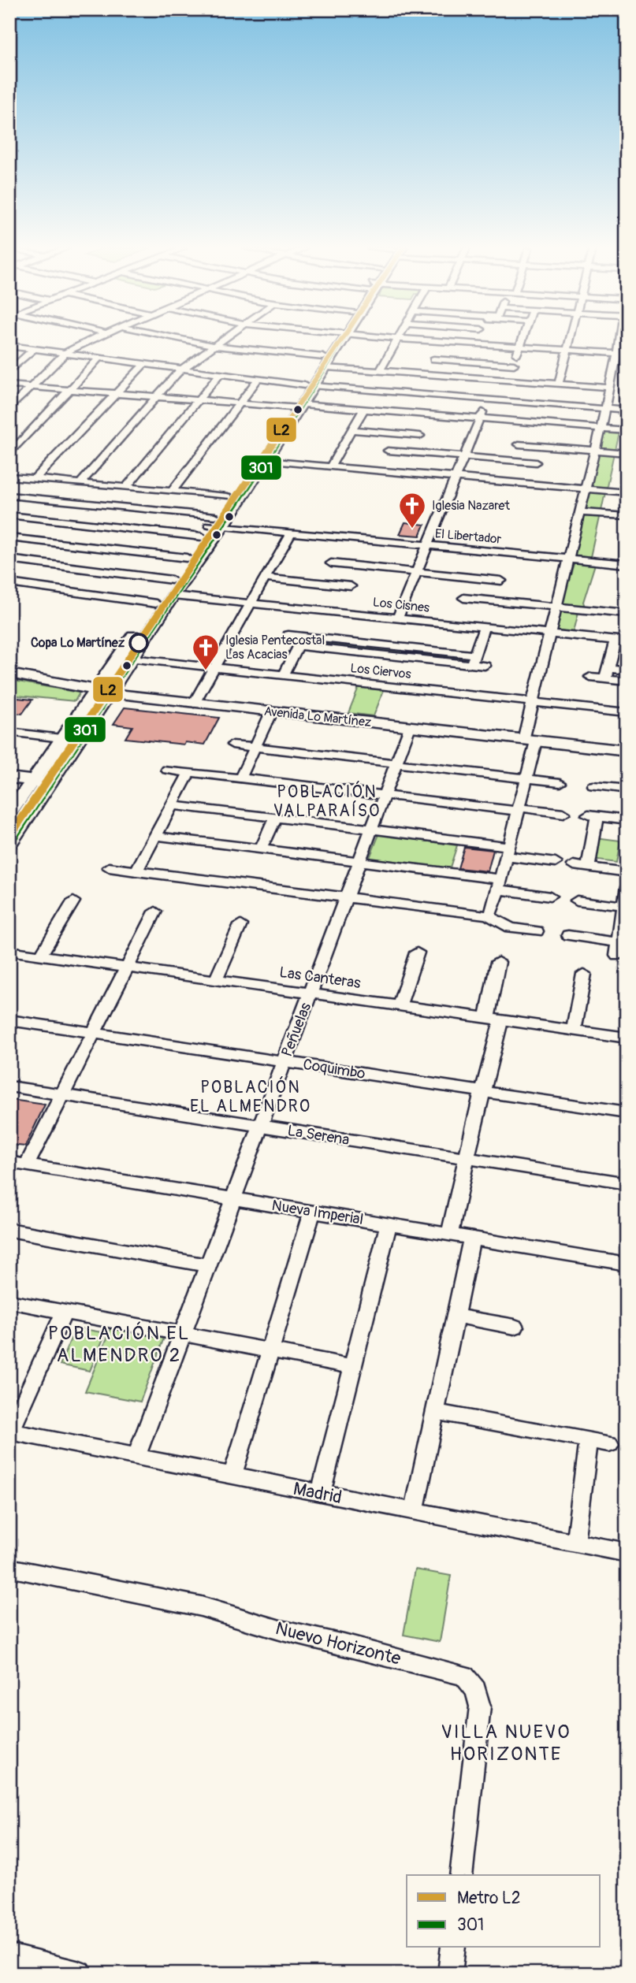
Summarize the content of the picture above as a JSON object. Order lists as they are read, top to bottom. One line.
{"streets":{"main road":["Avenida Lo Martínez"],"street":["El Libertador","Los Cisnes","Los Ciervos","Las Canteras","Peñuelas","Coquimbo","La Serena","Nueva Imperial","Madrid","Nuevo Horizonte"]},"crossings":[["Avenida Lo Martínez","Peñuelas"],["Las Canteras","Peñuelas"],["Peñuelas","Coquimbo"],["Peñuelas","La Serena"],["Peñuelas","Nueva Imperial"],["Peñuelas","Madrid"]],"districts":["POBLACIÓN VALPARAÍSO","POBLACIÓN EL ALMENDRO","POBLACIÓN EL ALMENDRO 2","VILLA NUEVO HORIZONTE"],"places":{"church":["Iglesia Nazaret","Iglesia Pentecostal Las Acacias"],"other":["Copa Lo Martínez"]},"lines":["metro line L2","transit line 301"],"legend":["Metro L2","301"]}
